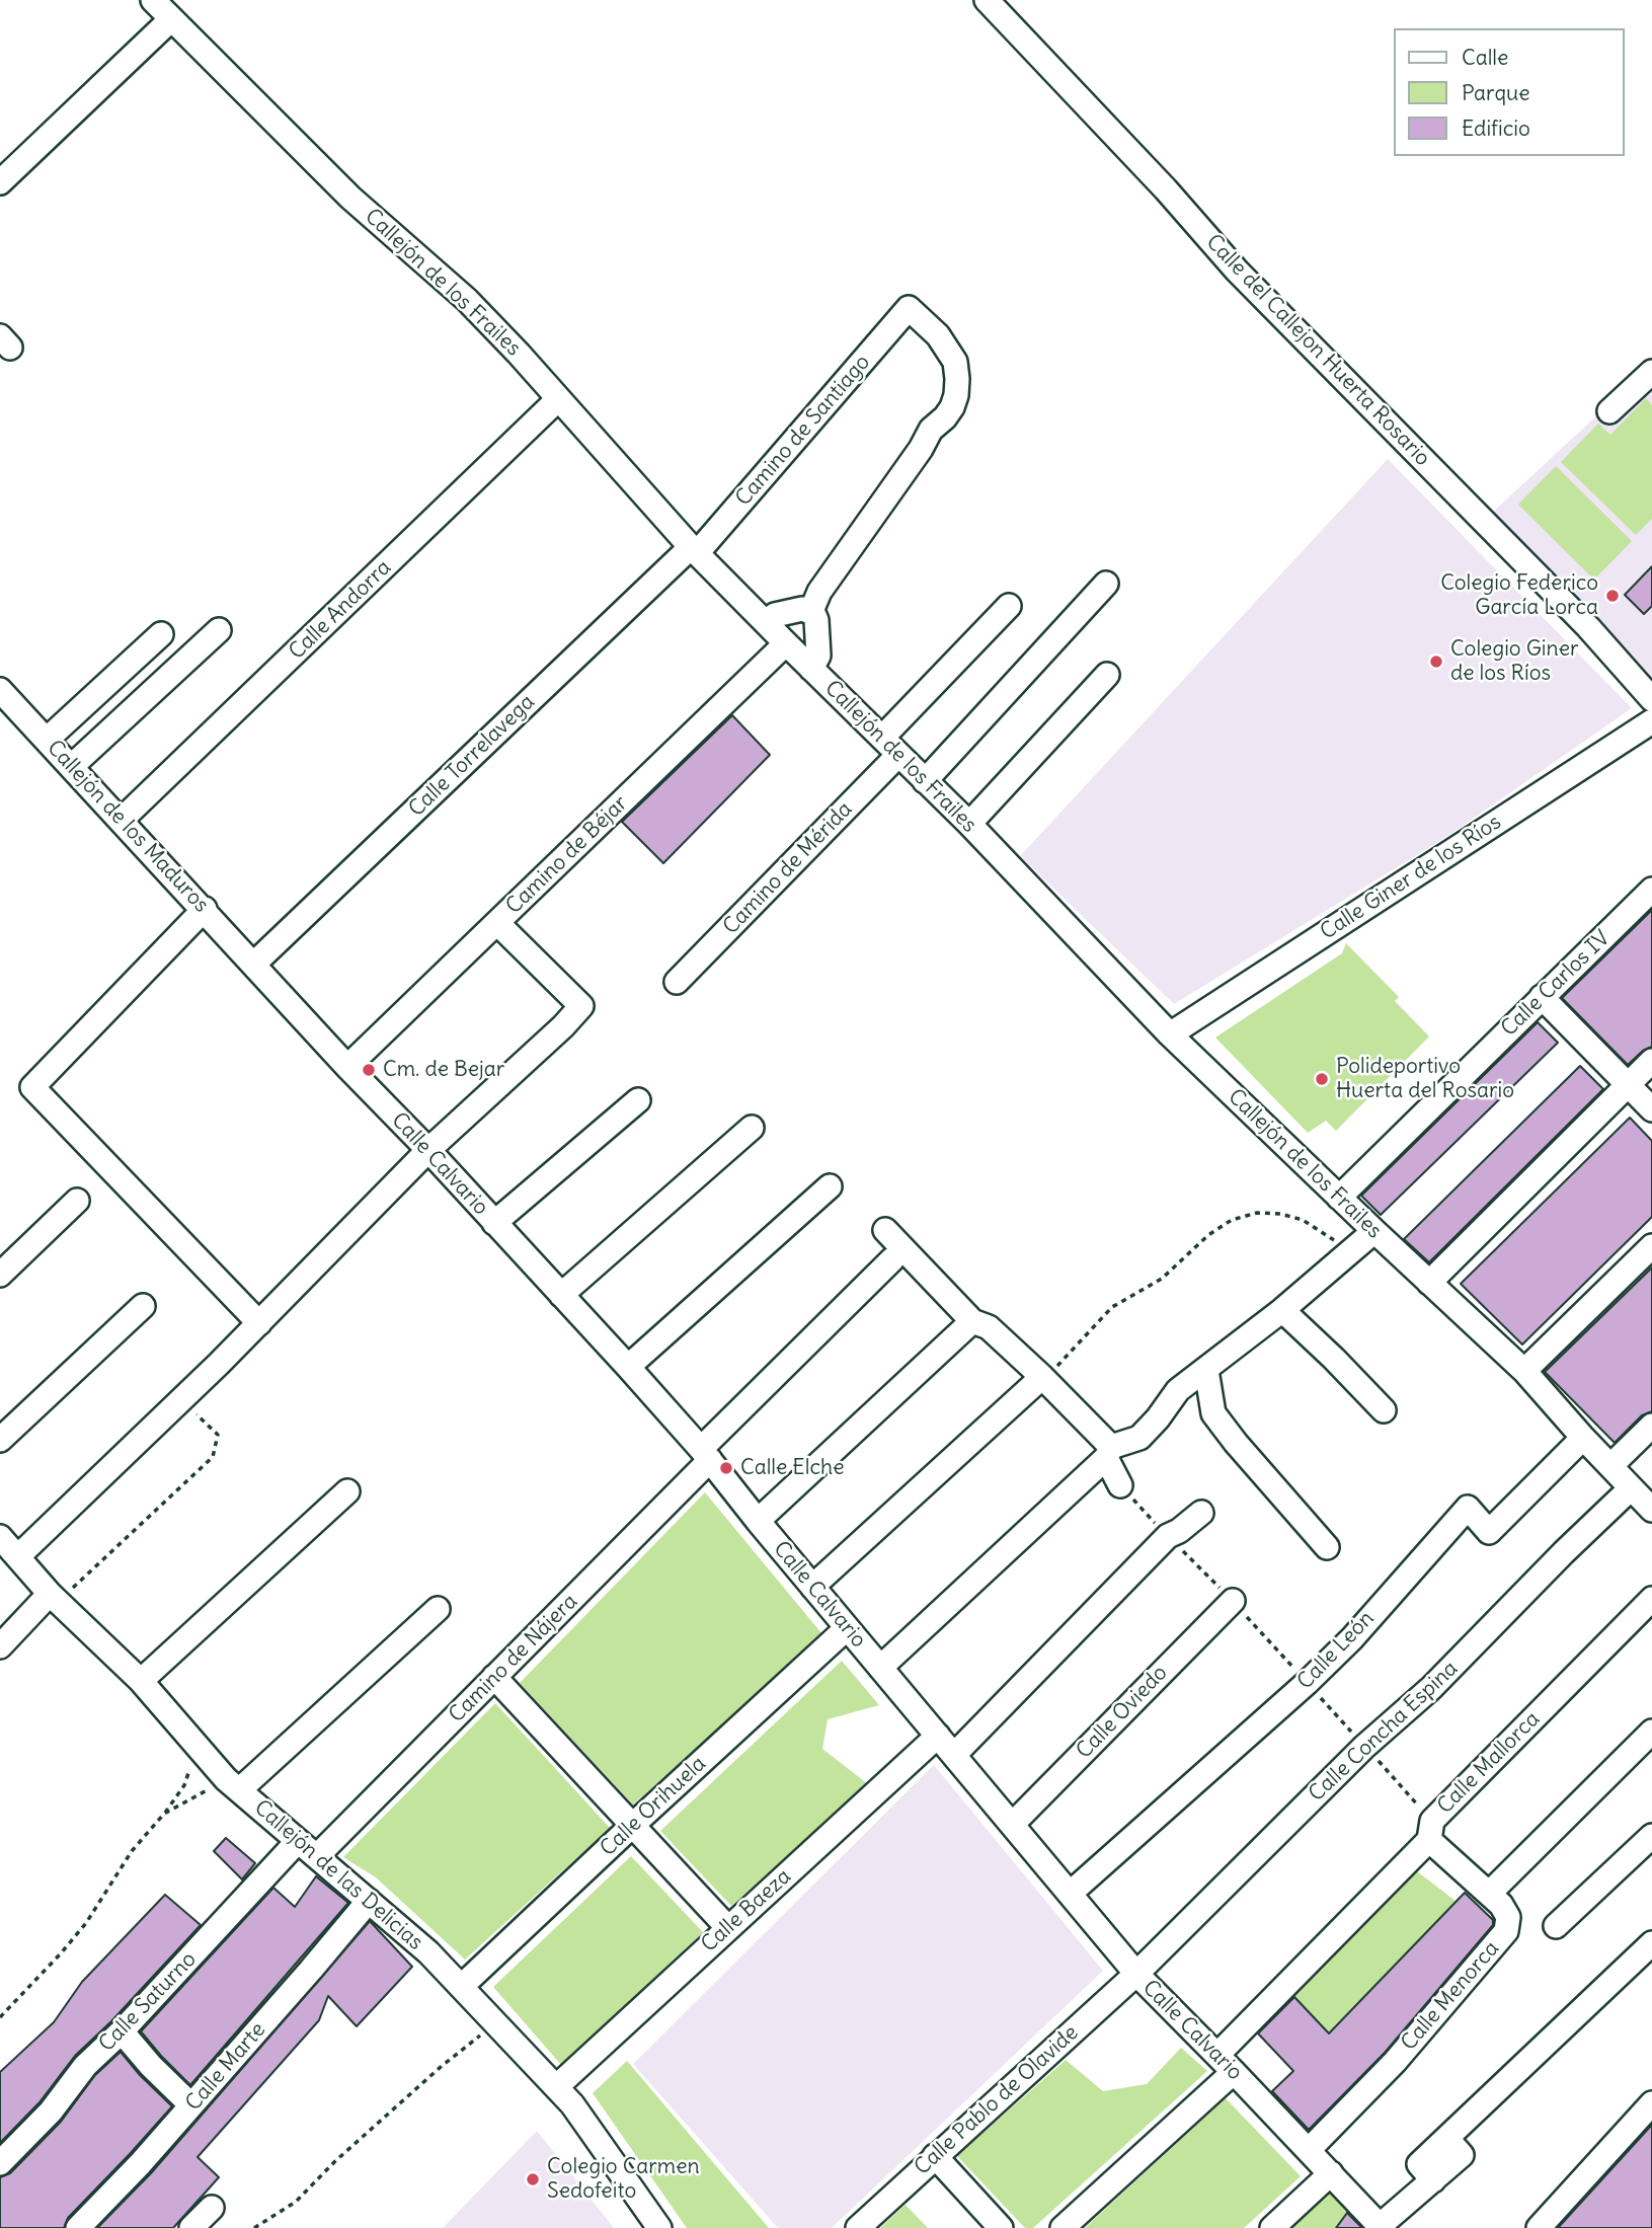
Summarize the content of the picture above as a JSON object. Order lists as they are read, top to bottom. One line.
{"streets":{"street":["Callejón de los Frailes","Calle del Callejon Huerta Rosario","Camino de Santiago","Calle Andorra","Calle Torrelavega","Callejón de los Maduros","Camino de Béjar","Camino de Mérida","Calle Giner de los Ríos","Calle Carlos IV","Calle Calvario","Calle León","Camino de Nájera","Calle Oviedo","Calle Concha Espina","Calle Mallorca","Calle Orihuela","Callejón de las Delicias","Calle Baeza","Calle Menorca","Calle Saturno","Calle Marte","Calle Pablo de Olavide"]},"crossings":[["Callejón de los Frailes","Camino de Santiago"],["Callejón de los Frailes","Calle Andorra"],["Callejón de los Frailes","Calle Torrelavega"],["Callejón de los Frailes","Camino de Béjar"],["Callejón de los Frailes","Camino de Mérida"],["Callejón de los Frailes","Calle Giner de los Ríos"],["Callejón de los Frailes","Calle Carlos IV"],["Callejón de los Frailes","Calle León"],["Callejón de los Frailes","Calle Concha Espina"],["Camino de Santiago","Calle Torrelavega"],["Calle Andorra","Callejón de los Maduros"],["Calle Torrelavega","Callejón de los Maduros"],["Calle Torrelavega","Calle Calvario"],["Callejón de los Maduros","Calle Calvario"],["Camino de Béjar","Calle Calvario"],["Calle Calvario","Calle León"],["Calle Calvario","Camino de Nájera"],["Calle Calvario","Calle Oviedo"],["Calle Calvario","Calle Concha Espina"],["Calle Calvario","Calle Mallorca"],["Calle Calvario","Calle Orihuela"],["Calle Calvario","Calle Baeza"],["Calle Calvario","Calle Menorca"],["Calle Calvario","Calle Pablo de Olavide"],["Camino de Nájera","Callejón de las Delicias"],["Calle Concha Espina","Calle Pablo de Olavide"],["Calle Mallorca","Calle Menorca"],["Calle Orihuela","Callejón de las Delicias"],["Callejón de las Delicias","Calle Baeza"],["Callejón de las Delicias","Calle Saturno"],["Callejón de las Delicias","Calle Marte"]],"places":["Colegio Federico García Lorca","Colegio Giner de los Ríos","Cm. de Bejar","Polideportivo Huerta del Rosario","Calle Elche","Colegio Carmen Sedofeito"],"legend":["Calle","Parque","Edificio"]}
